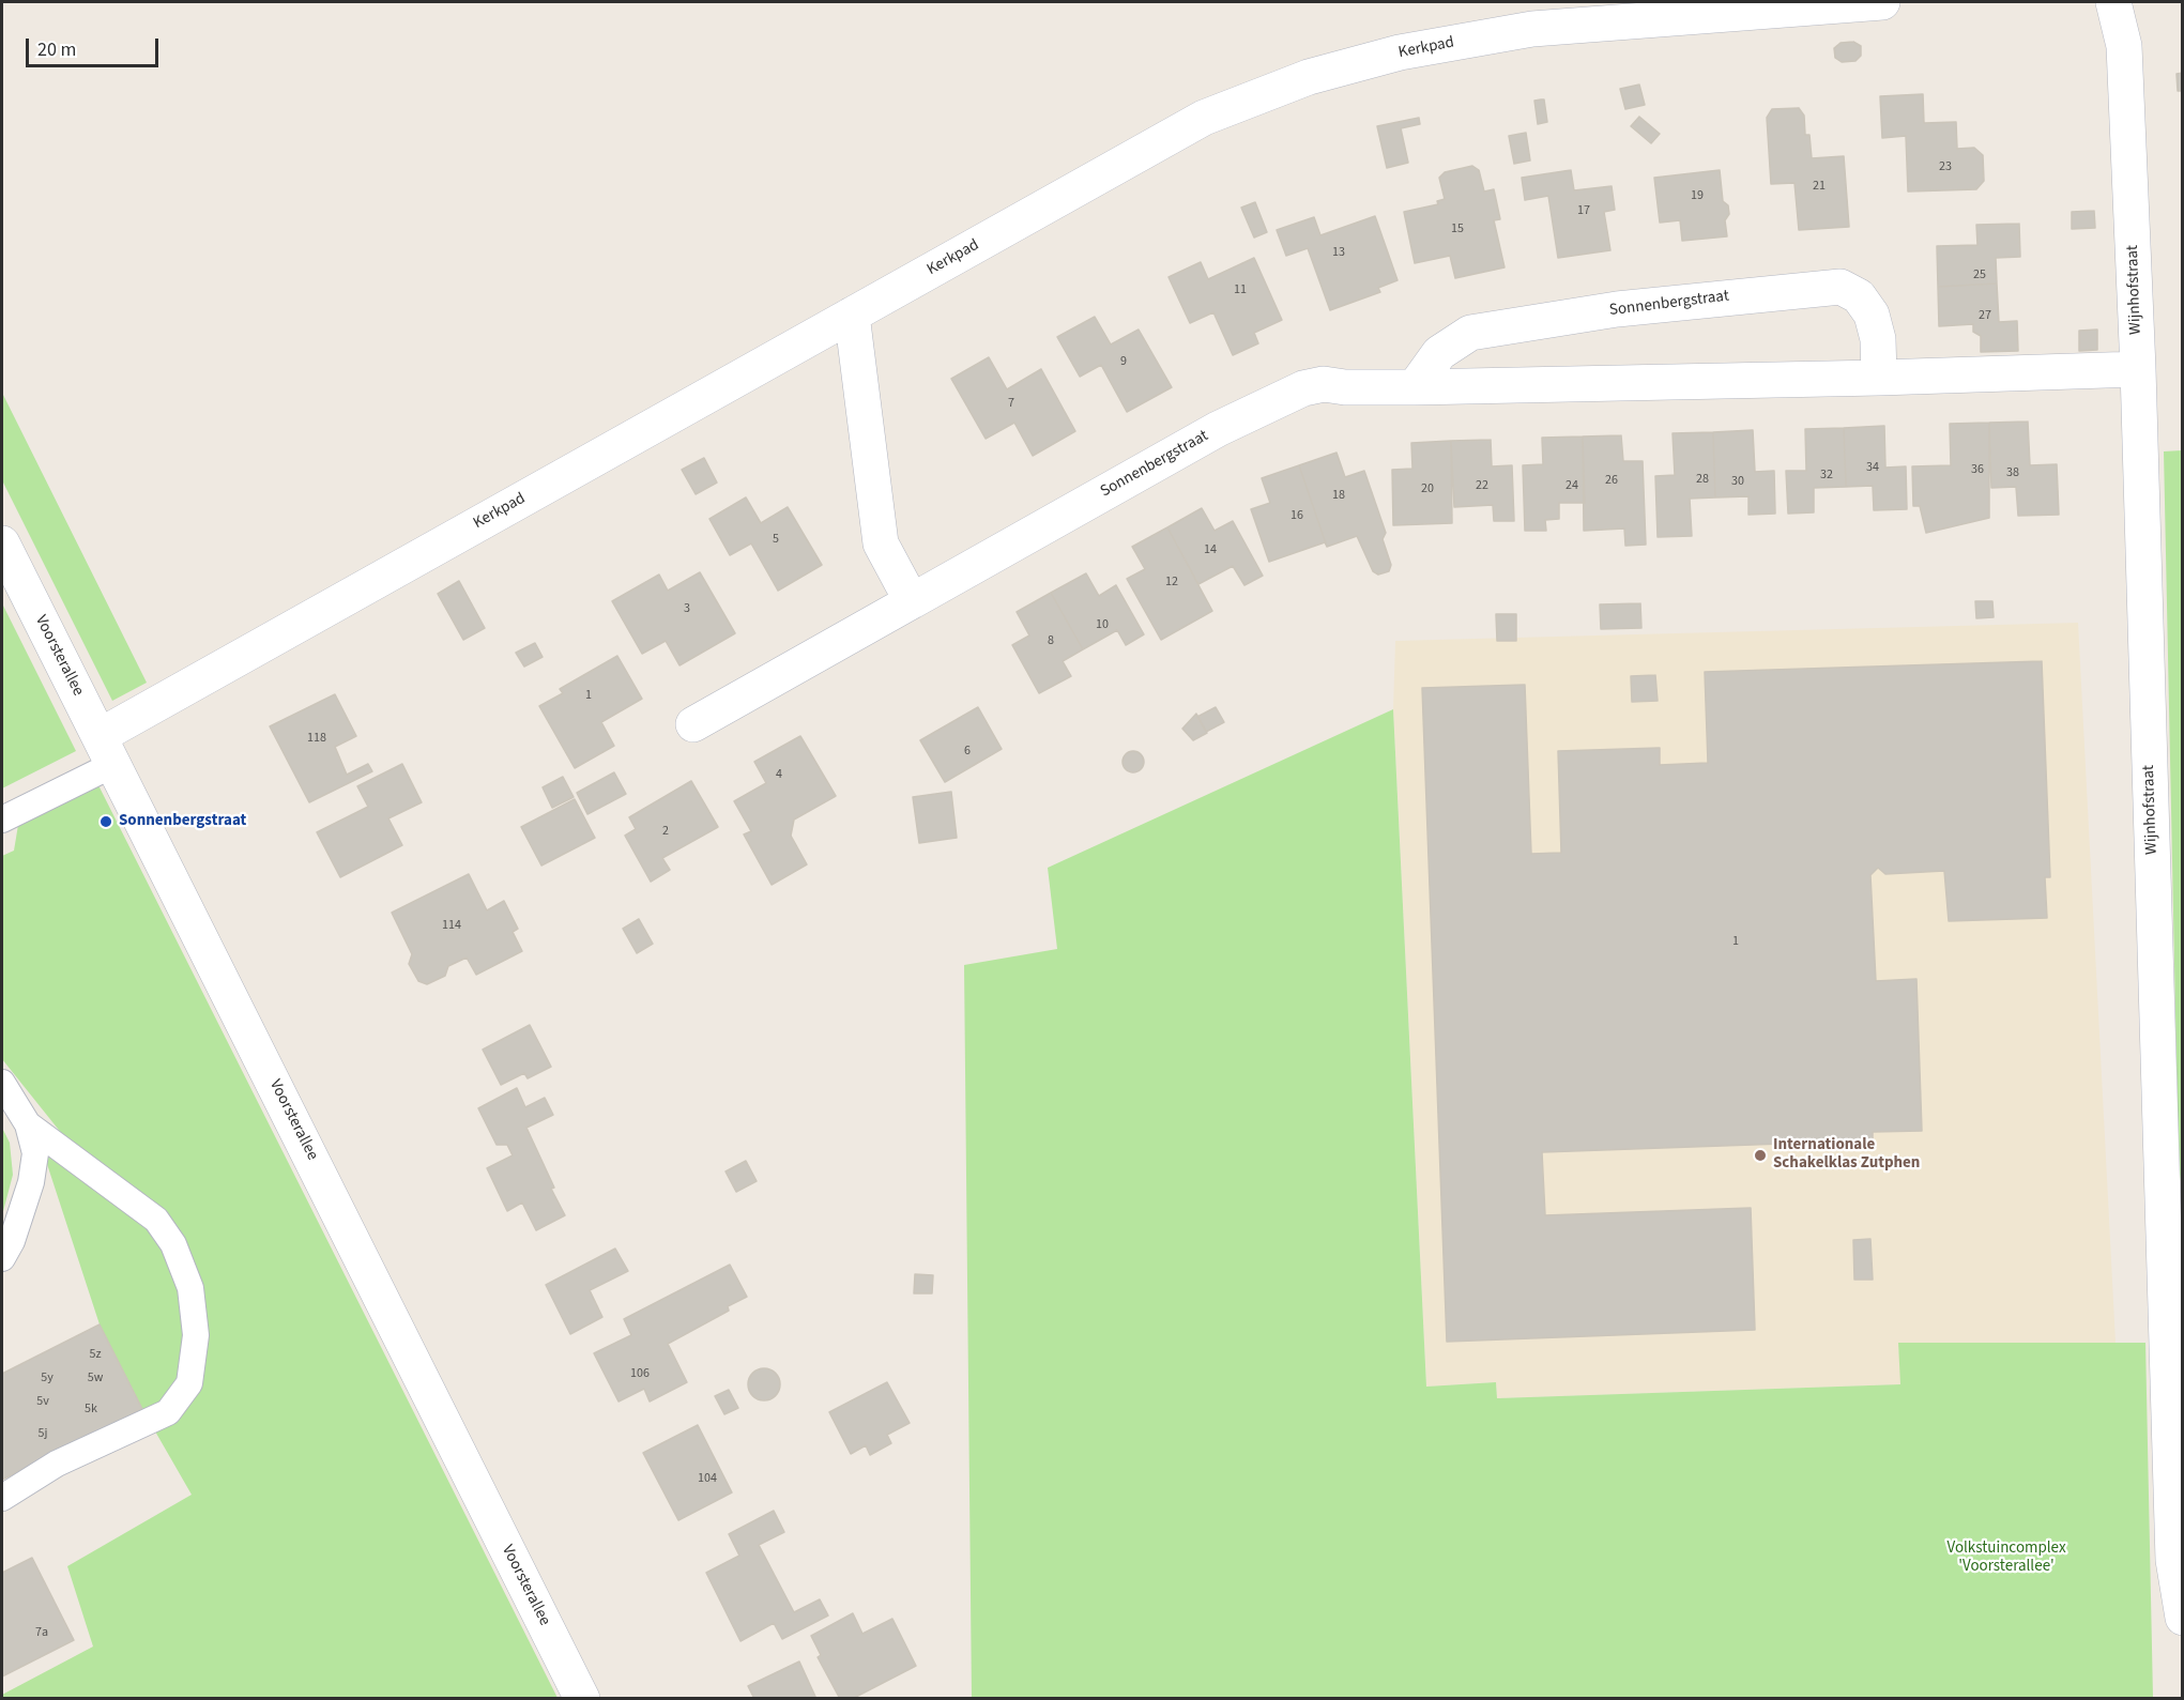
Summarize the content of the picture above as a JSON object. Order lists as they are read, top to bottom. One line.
{"streets":{"street":["Kerkpad","Wijnhofstraat","Sonnenbergstraat","Voorsterallee"]},"crossings":[["Kerkpad","Voorsterallee"],["Wijnhofstraat","Sonnenbergstraat"]],"parks":["Volkstuincomplex 'Voorsterallee'"],"places":["Sonnenbergstraat","Internationale Schakelklas Zutphen"],"house_numbers":["23","21","19","17","15","13","25","11","27","9","7","34","36","38","32","28","26","30","22","24","20","18","16","5","14","12","3","10","8","1","118","6","4","2","114","1","5z","106","5y","5w","5v","5k","5j","104","7a"],"scale_bar":"20 m"}
